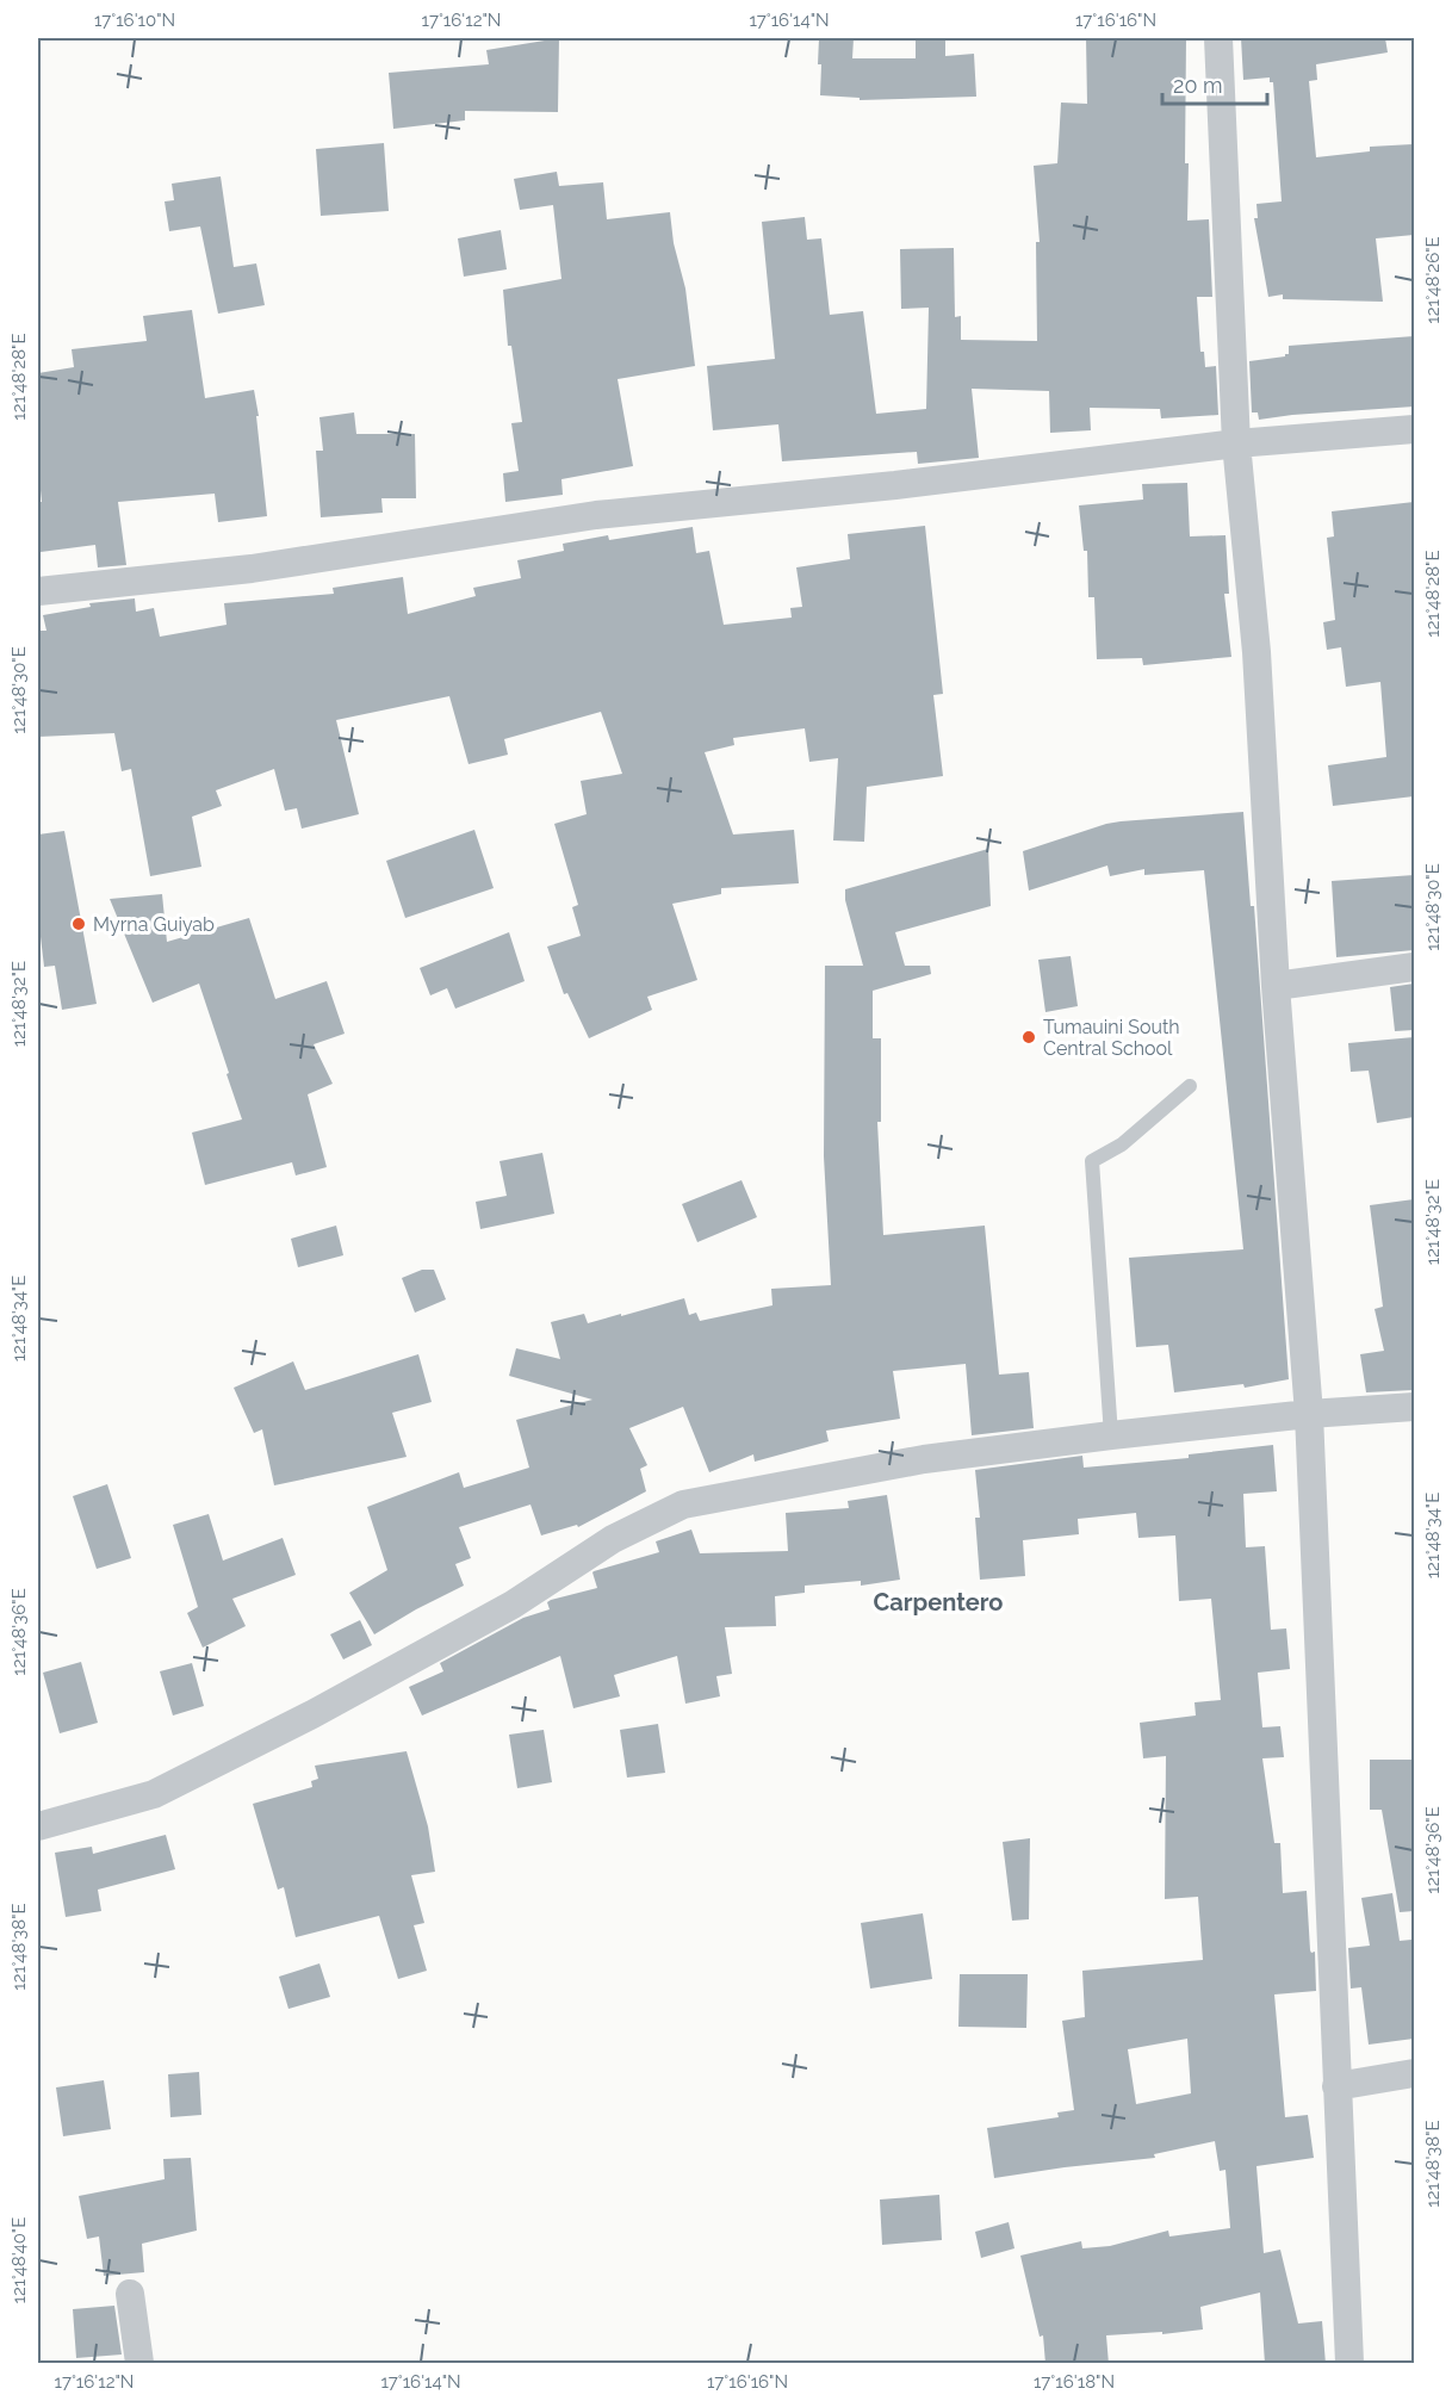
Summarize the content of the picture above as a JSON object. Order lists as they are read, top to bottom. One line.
{"districts":["Carpentero"],"places":["Myrna Guiyab","Tumauini South Central School"],"scale_bar":"20 m","coordinates":["17°16'10\"N","17°16'12\"N","17°16'14\"N","17°16'16\"N","121°48'26\"E","121°48'28\"E","121°48'30\"E","121°48'32\"E","121°48'34\"E","121°48'36\"E","121°48'38\"E","121°48'40\"E","17°16'18\"N"]}
